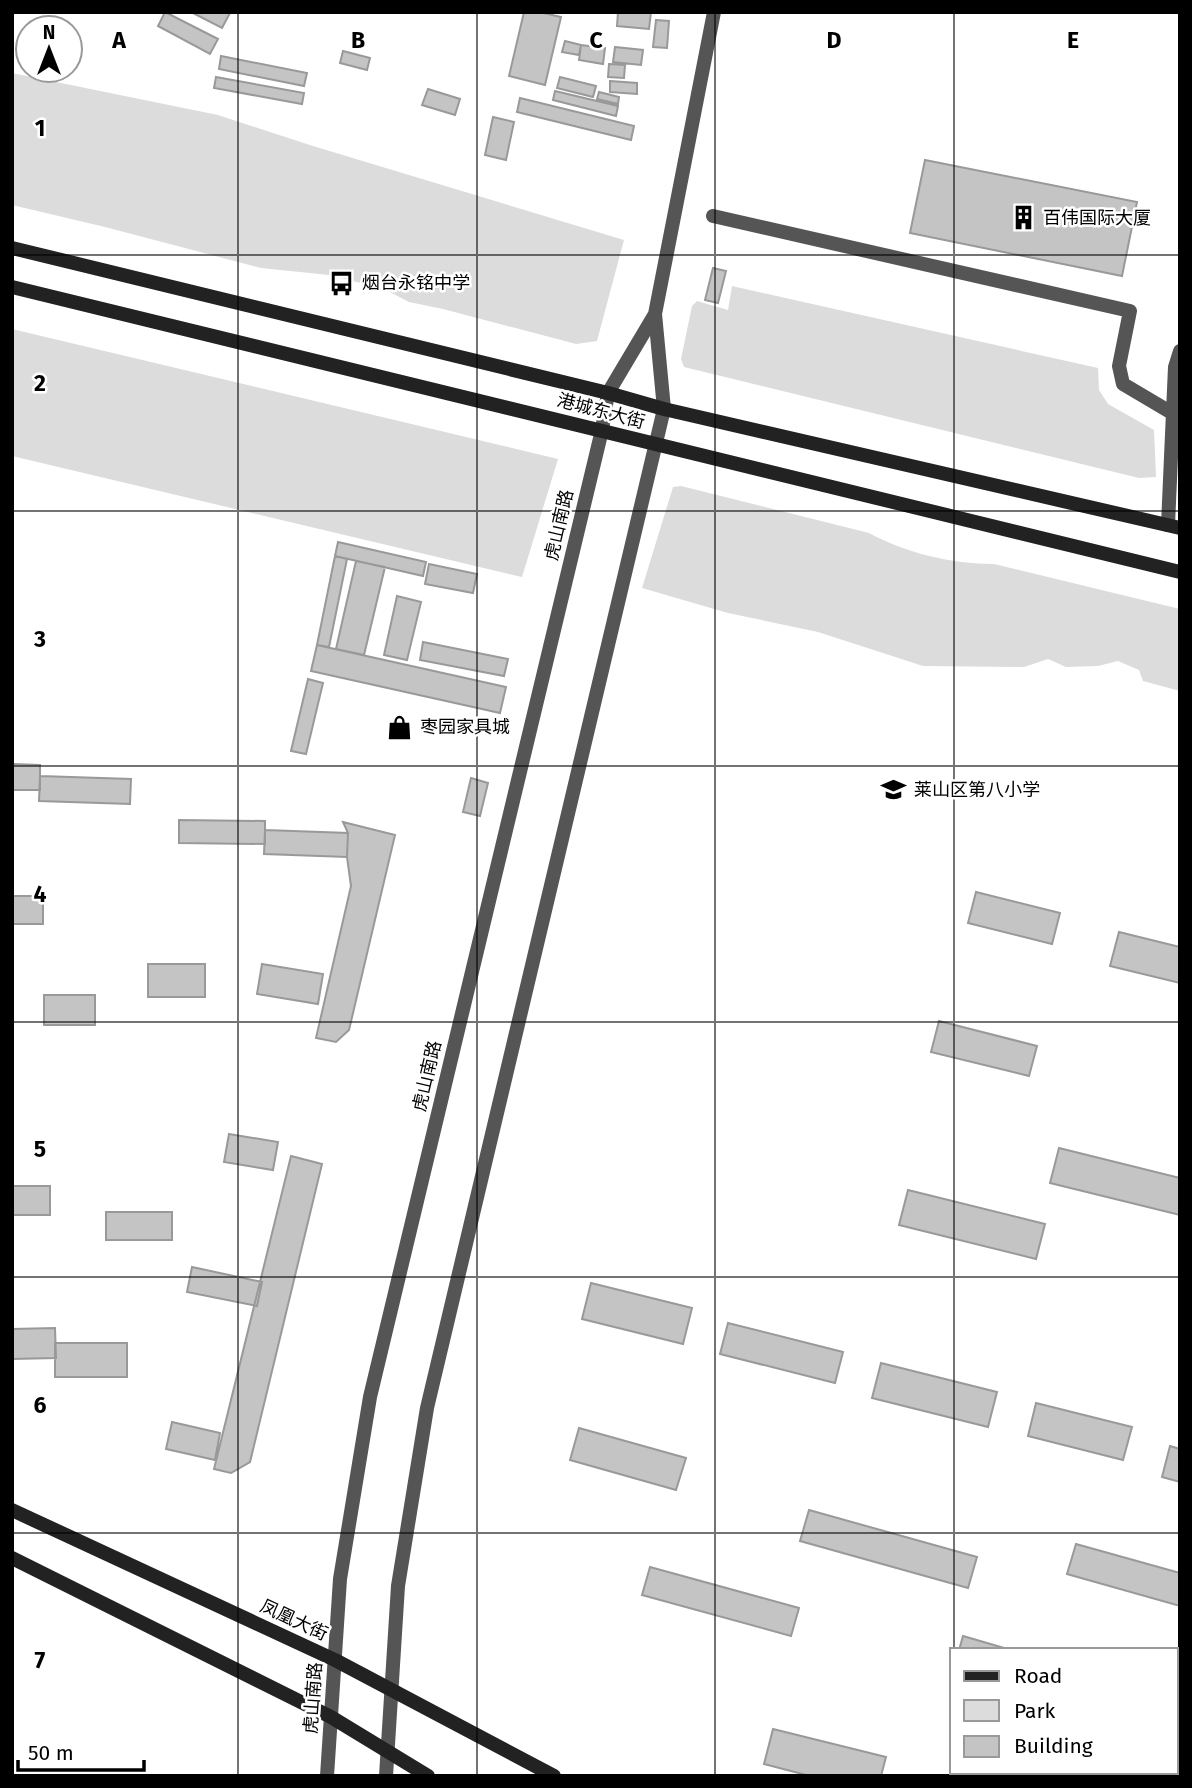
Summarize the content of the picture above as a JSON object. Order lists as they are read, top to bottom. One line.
{"streets":{"main road":["港城东大街","凤凰大街"],"street":["虎山南路"]},"crossings":[["港城东大街","虎山南路"],["虎山南路","凤凰大街"]],"places":{"building":["百伟国际大厦"],"bus stop":["烟台永铭中学"],"shop":["枣园家具城"],"school or university":["莱山区第八小学"]},"legend":["Road","Park","Building"],"scale_bar":"50 m","north":"top","grid":{"columns":["A","B","C","D","E"],"rows":["1","2","3","4","5","6","7"]}}
